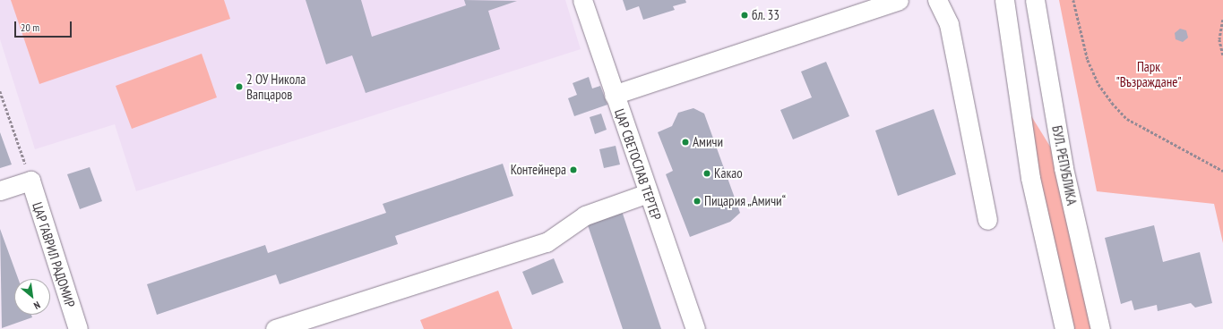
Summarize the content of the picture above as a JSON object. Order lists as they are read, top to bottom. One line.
{"streets":{"street":["ЦАР СВЕТОСЛАВ ТЕРТЕР","БУЛ. РЕПУБЛИКА","ЦАР ГАВРИЛ РАДОМИР"]},"parks":["Парк \"Възраждане\""],"places":["бл. 33","2 ОУ Никола Вапцаров","Амичи","Контейнера","Какао","Пицария „Амичи“"],"scale_bar":"20 m","north":"bottom right"}
